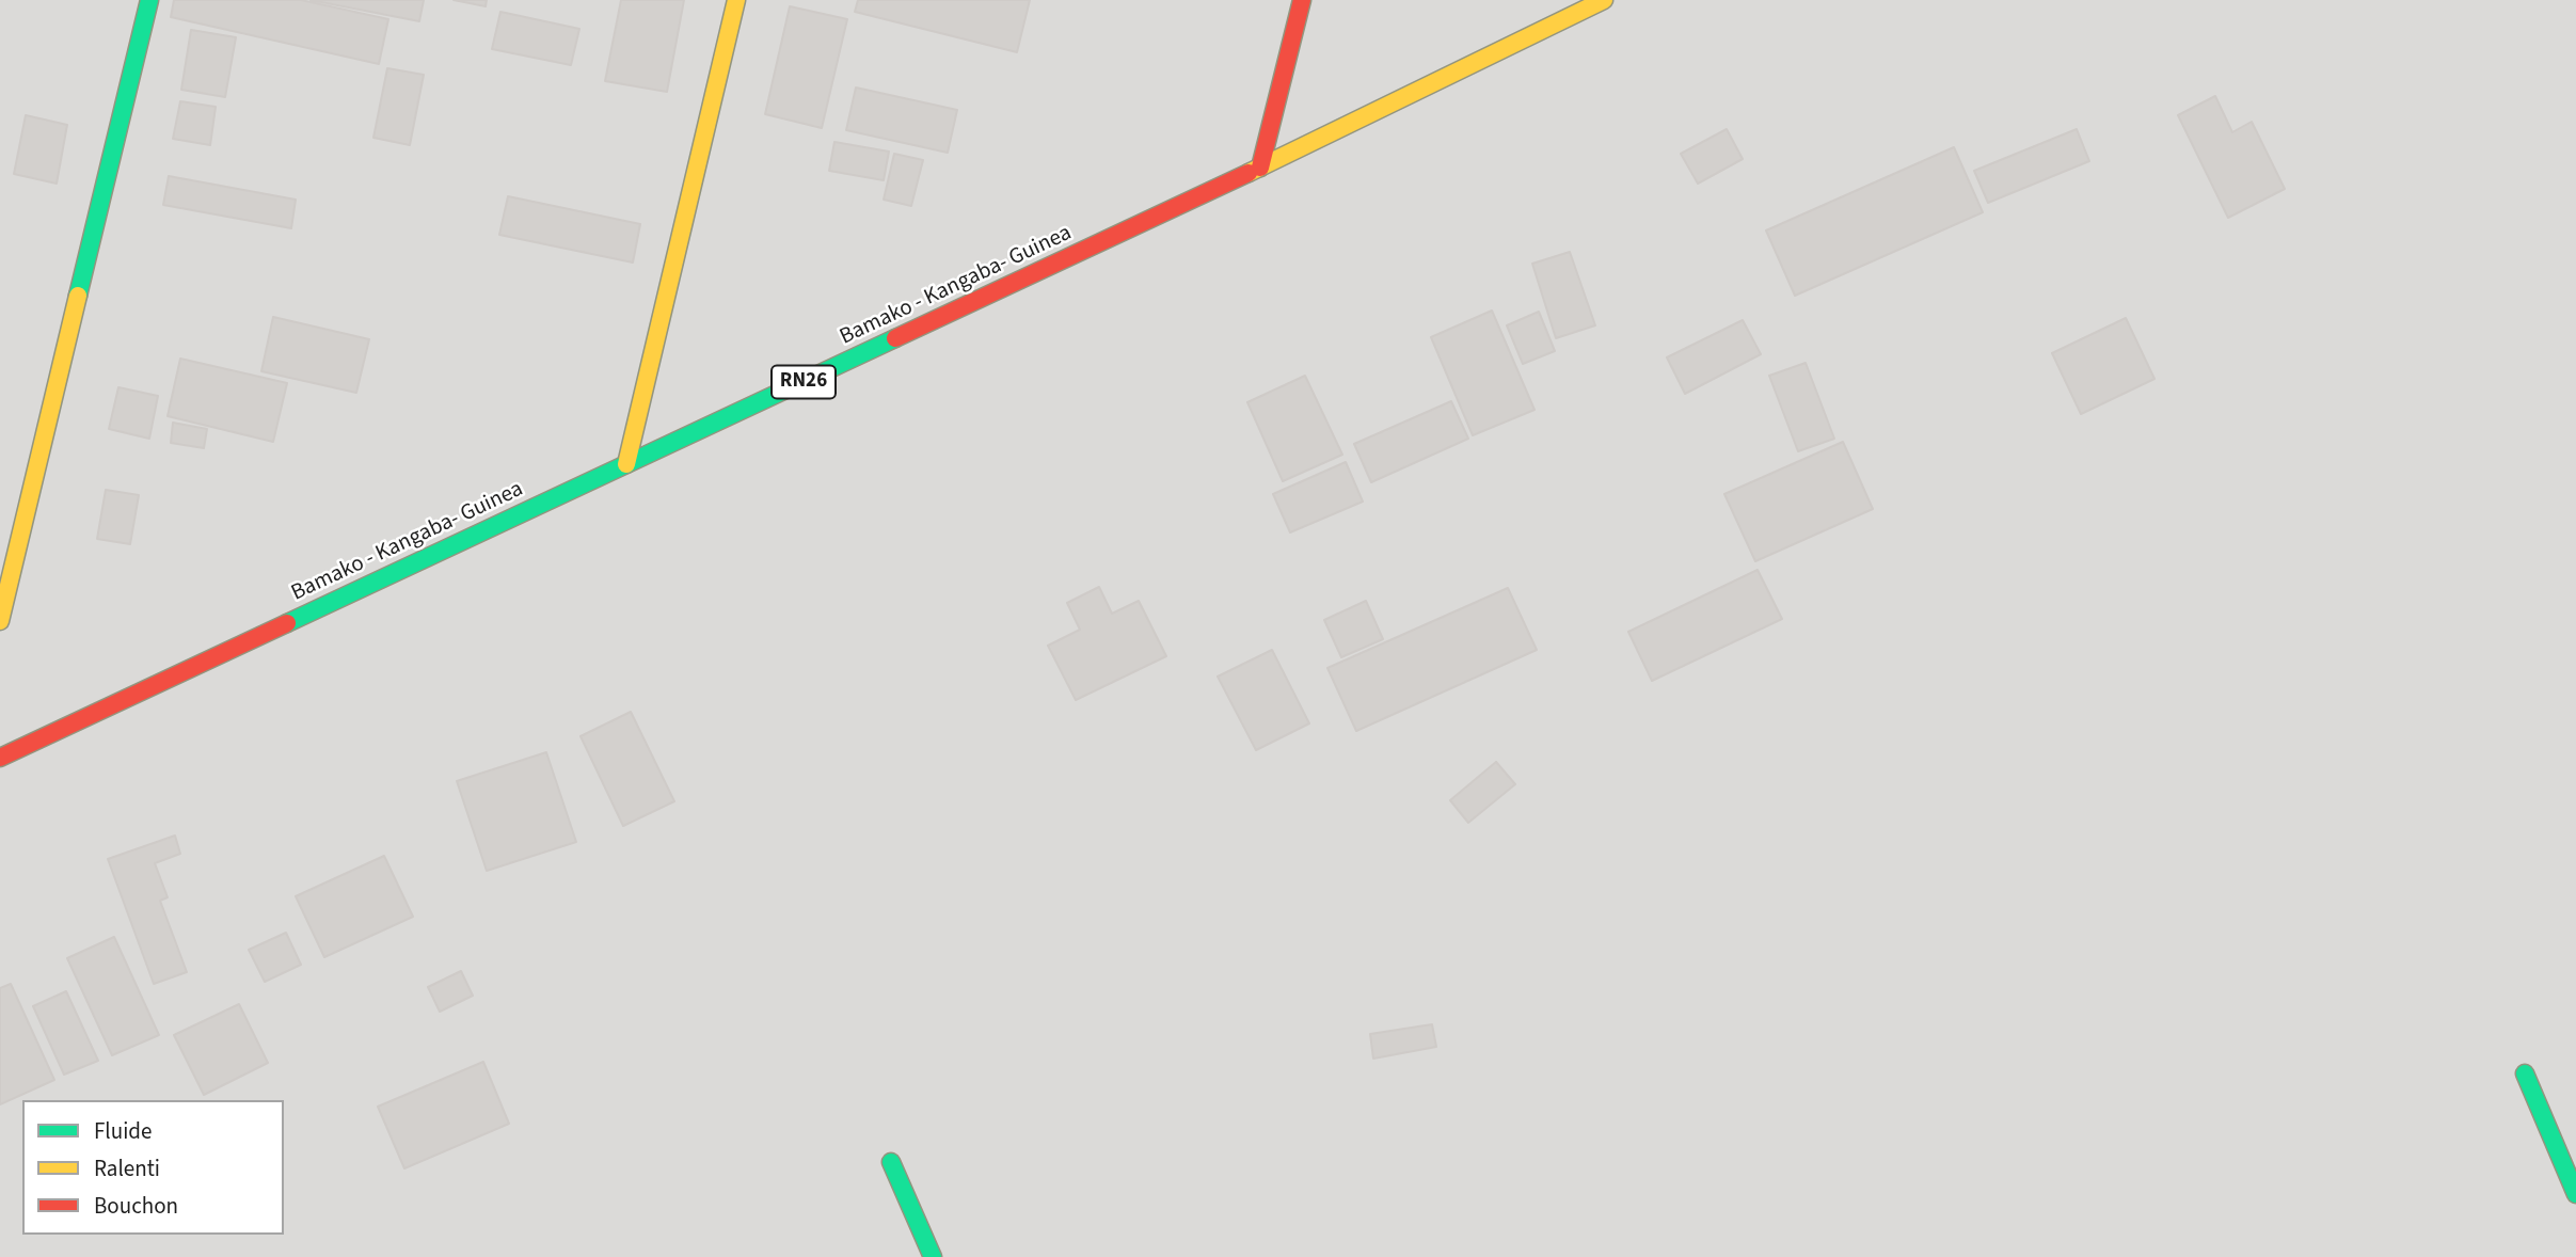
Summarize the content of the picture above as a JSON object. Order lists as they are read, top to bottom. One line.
{"streets":{"main road":["Bamako - Kangaba- Guinea","RN26"]},"legend":["Fluide","Ralenti","Bouchon"]}
